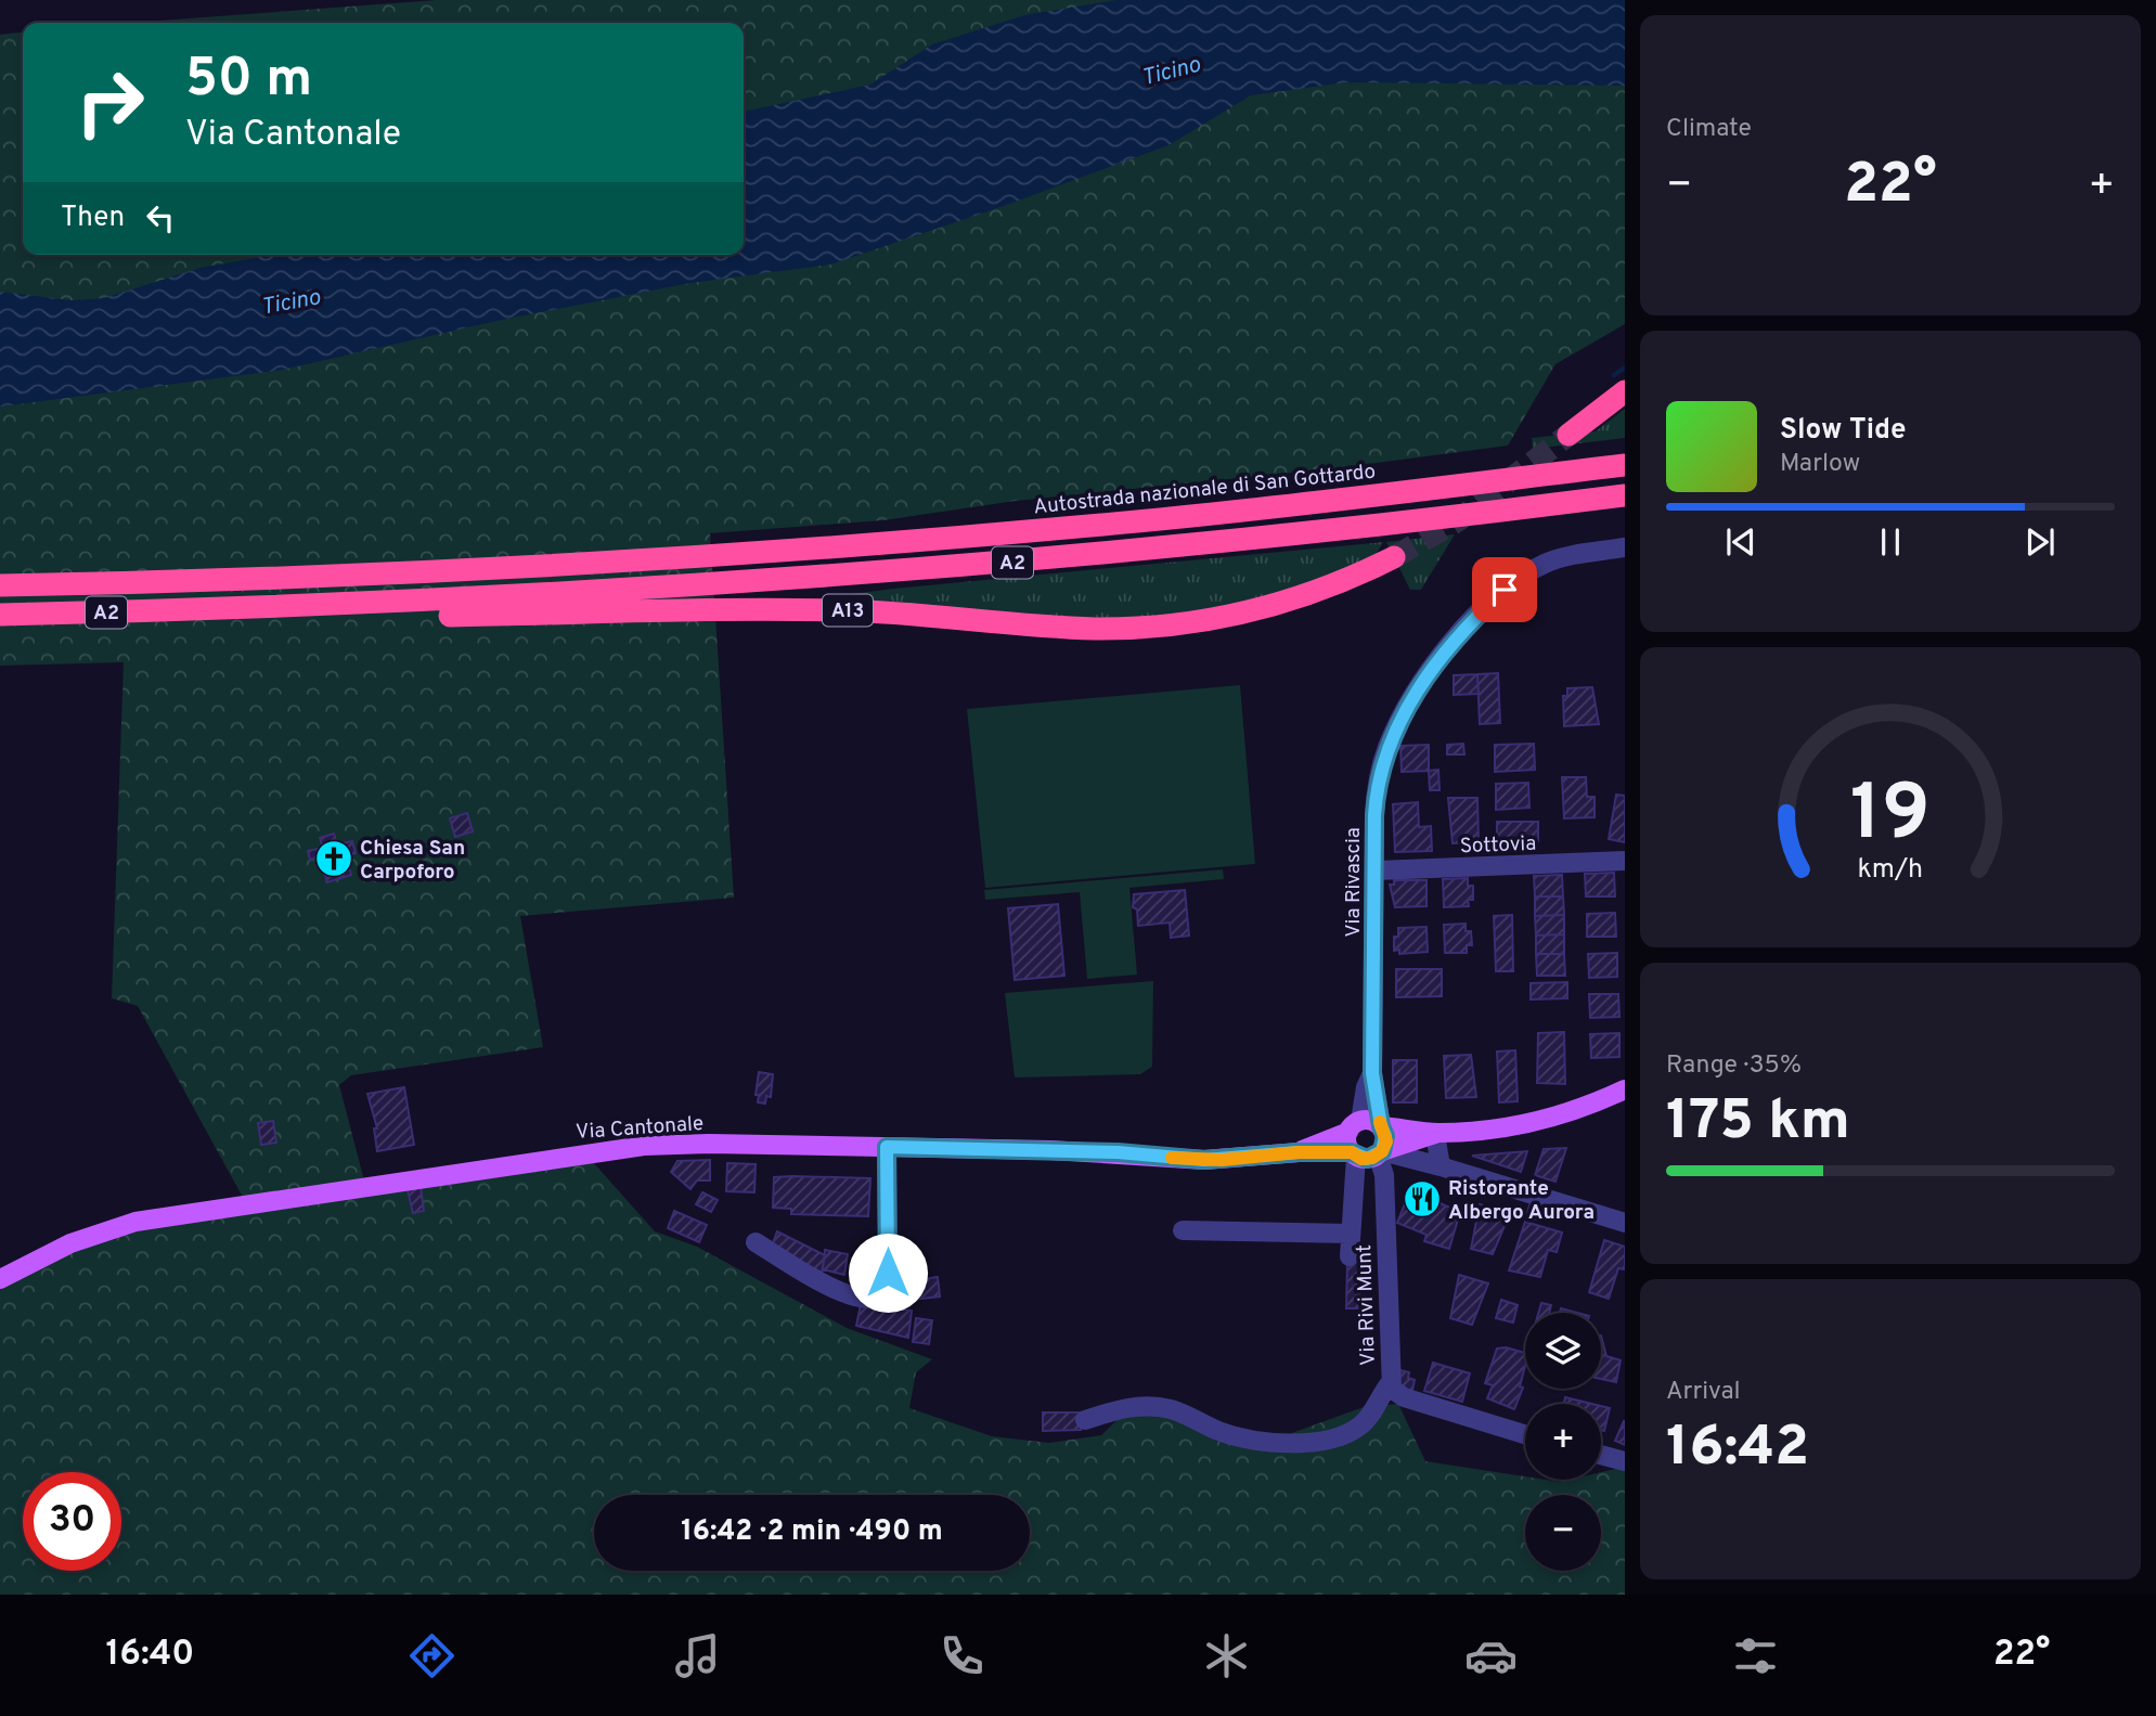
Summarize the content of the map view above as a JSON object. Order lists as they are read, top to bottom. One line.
{"streets":{"highway":["Autostrada nazionale di San Gottardo","A2","A13"],"main road":["Via Cantonale"],"street":["Sottovia","Via Rivascia","Via Rivi Munt"]},"crossings":[["Autostrada nazionale di San Gottardo","A2"],["A2","A13"],["Sottovia","Via Rivascia"],["Via Rivascia","Via Cantonale"],["Via Rivascia","Via Rivi Munt"],["Via Cantonale","Via Rivi Munt"]],"water":["Ticino"],"places":{"church":["Chiesa San Carpoforo"],"restaurant":["Ristorante Albergo Aurora"]},"page":{"tile":["Climate",["Range · 35%","175 km"],["Arrival","16:42"]],"turn":["50 m","Via Cantonale"],"heat":["−","22°","+"],"then":"Then","song":["Slow Tide","Marlow"],"map_buttons":["+","−"],"limit":"30","trip":"16:42 · 2 min · 490 m","tabs":["16:40","22°"],"gauge":["19","km/h"]}}
